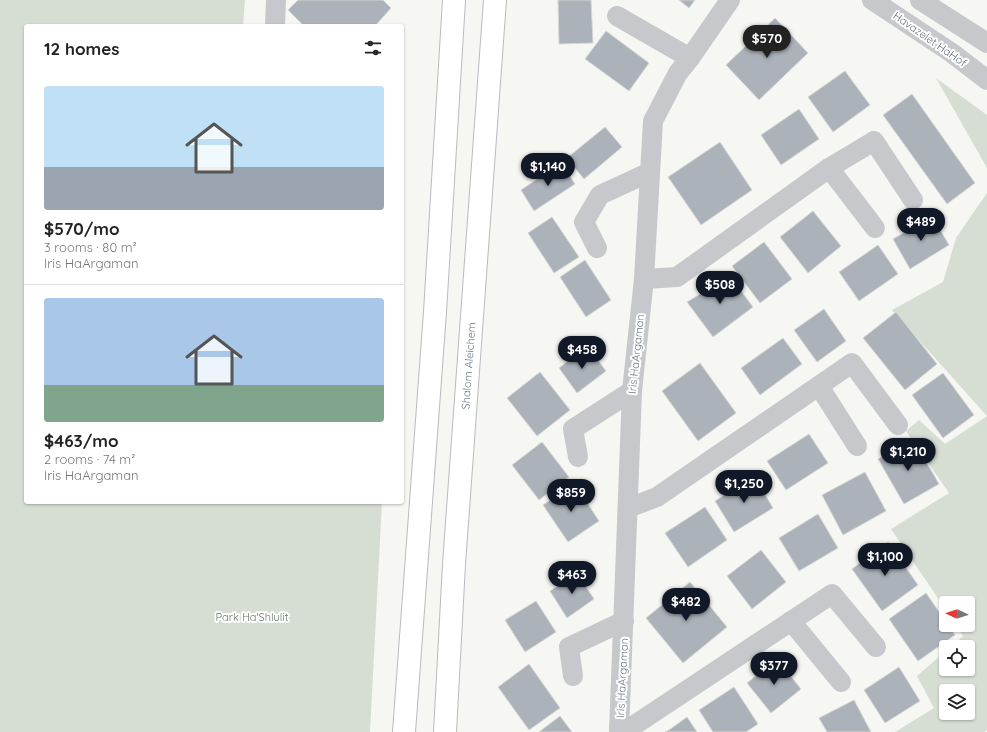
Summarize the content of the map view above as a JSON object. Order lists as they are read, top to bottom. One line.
{"streets":{"main road":["Shalom Aleichem"],"street":["Havazelet HaHof","Iris HaArgaman"]},"parks":["Park Ha'Shlulit"],"north":"left","page":{"heading":"12 homes","price":["$570","$1,140","$489","$508","$458","$1,210","$1,250","$859","$1,100","$463","$482","$377"],"list":[{"name":"$570/mo","note":"3 rooms · 80 m² · Iris HaArgaman"},{"name":"$463/mo","note":"2 rooms · 74 m² · Iris HaArgaman"}]}}
